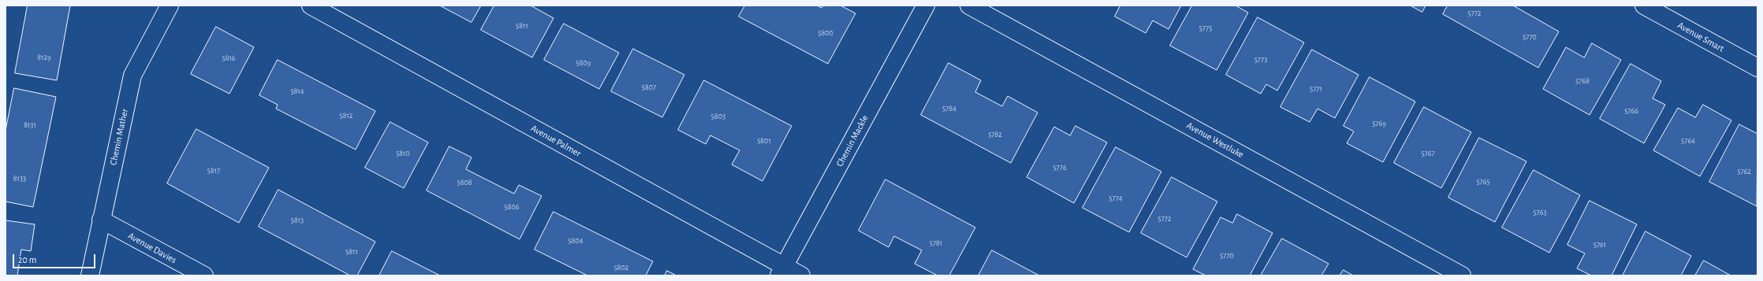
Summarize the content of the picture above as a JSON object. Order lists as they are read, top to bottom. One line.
{"streets":{"street":["Avenue Smart","Chemin Mather","Avenue Westluke","Avenue Palmer","Chemin Mackle","Avenue Davies"]},"crossings":[["Chemin Mather","Avenue Davies"],["Avenue Palmer","Chemin Mackle"]],"house_numbers":["5772","5811","5775","5800","5770","8129","5816","5773","5809","5768","5807","5771","5814","5784","5766","5812","5803","5769","8131","5782","5801","5764","5810","5767","5776","5817","5762","8133","5765","5808","5774","5806","5763","5772","5813","5804","5781","5761","5811","5770","5802"],"scale_bar":"20 m"}
